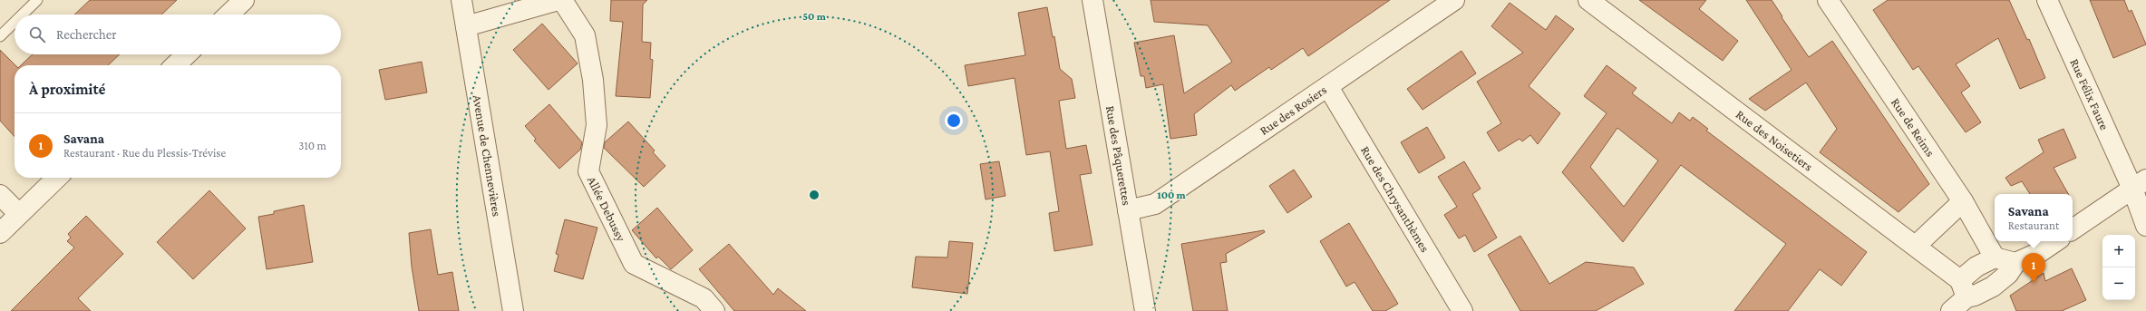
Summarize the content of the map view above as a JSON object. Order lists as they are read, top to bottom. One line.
{"streets":{"street":["Rue Félix Faure","Rue des Rosiers","Rue de Reims","Rue des Noisetiers","Avenue de Chennevières","Rue des Pâquerettes","Rue des Chrysanthèmes","Allée Debussy"]},"crossings":[["Rue des Rosiers","Rue des Pâquerettes"],["Rue des Rosiers","Rue des Chrysanthèmes"]],"page":{"search":"Rechercher","heading":"À proximité","list":[{"mark":"1","name":"Savana","note":"Restaurant · Rue du Plessis-Trévise","value":"310 m"}],"popup":["Savana","Restaurant"],"map_buttons":["+","−"],"pins":"1"},"rings":["50 m","100 m"]}
